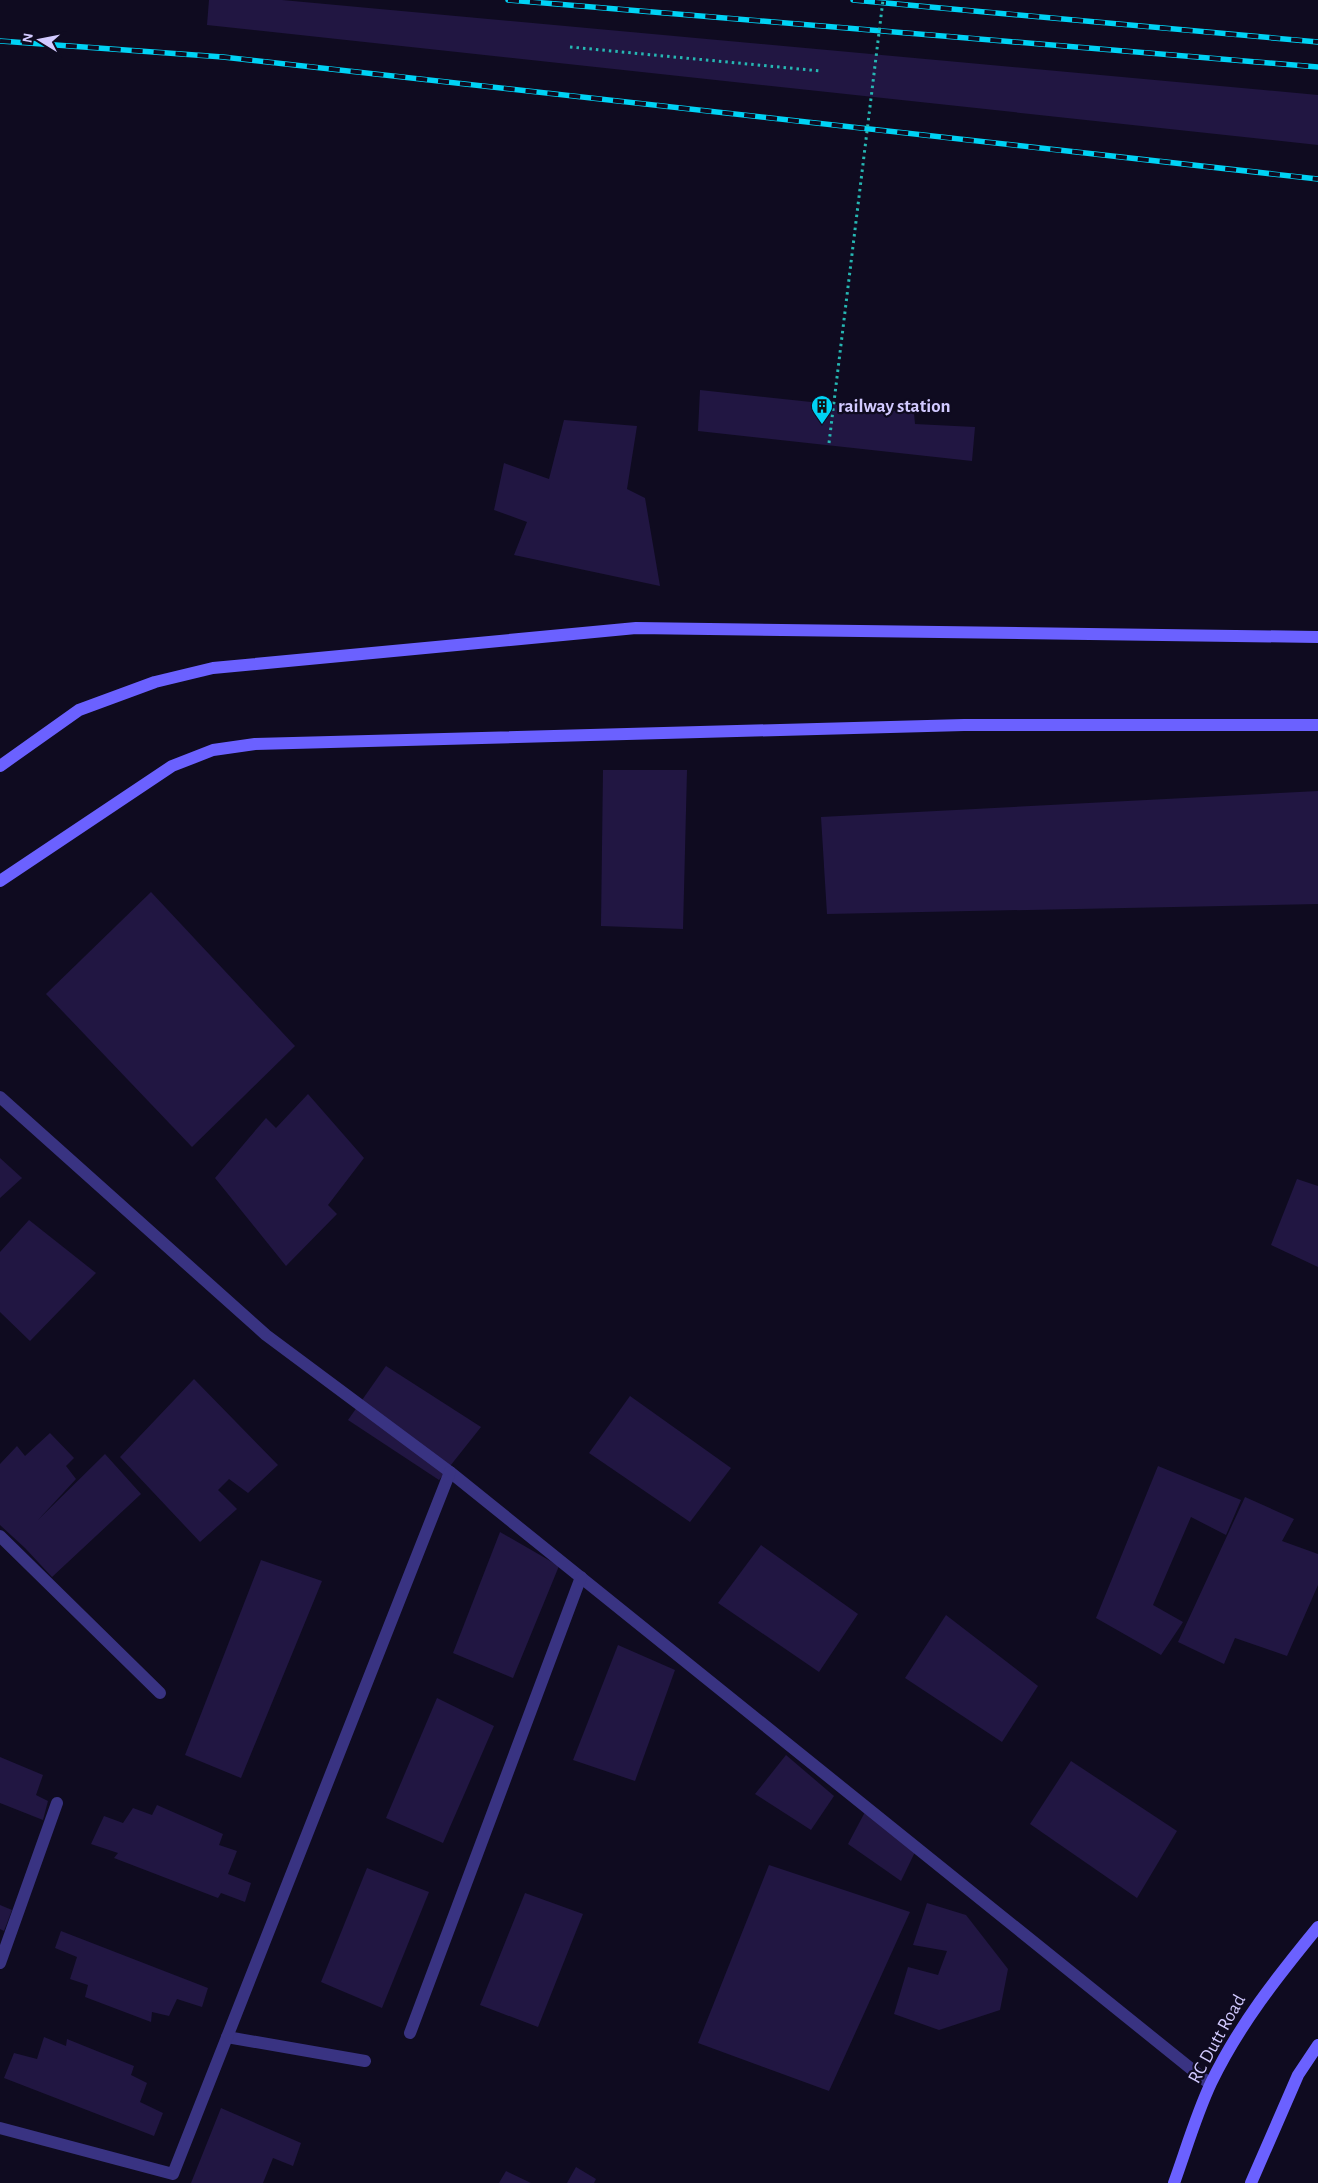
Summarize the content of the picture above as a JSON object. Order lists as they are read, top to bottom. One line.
{"streets":{"street":["RC Dutt Road"]},"places":{"building":["railway station"]},"north":"left"}
